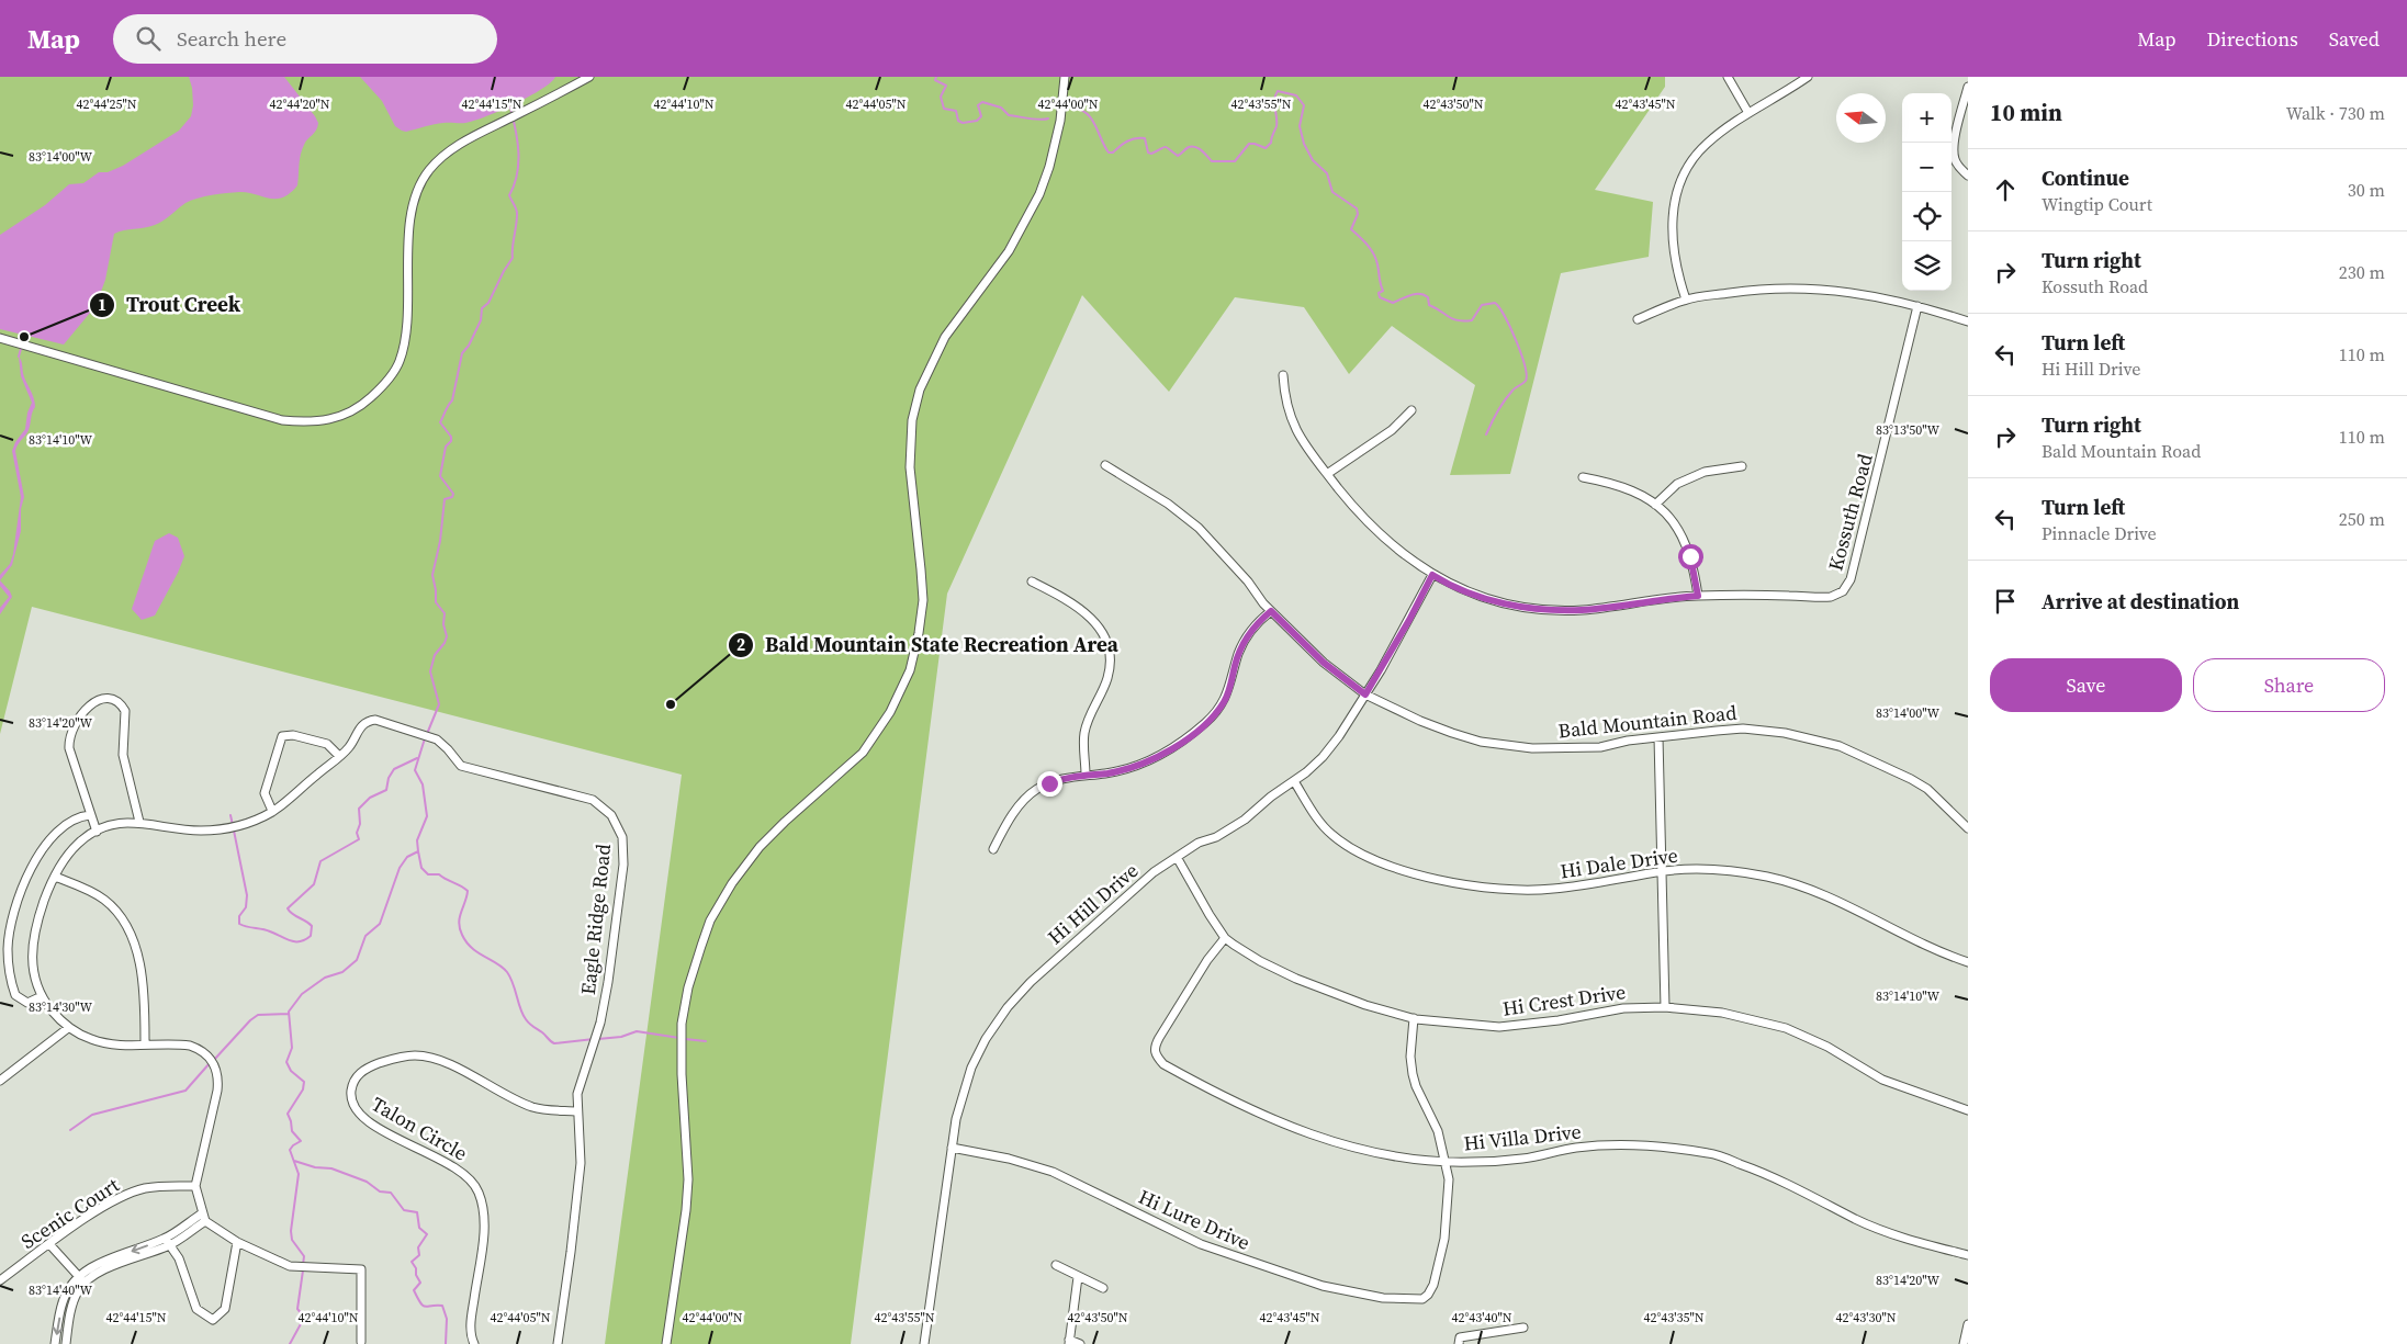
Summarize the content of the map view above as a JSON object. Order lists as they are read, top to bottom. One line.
{"streets":{"street":["Kossuth Road","Bald Mountain Road","Hi Dale Drive","Hi Hill Drive","Eagle Ridge Road","Hi Crest Drive","Talon Circle","Hi Villa Drive","Scenic Court","Hi Lure Drive"]},"crossings":[["Kossuth Road","Hi Hill Drive"],["Bald Mountain Road","Hi Hill Drive"],["Hi Dale Drive","Hi Hill Drive"],["Hi Hill Drive","Hi Crest Drive"],["Hi Hill Drive","Hi Lure Drive"],["Eagle Ridge Road","Talon Circle"],["Hi Crest Drive","Hi Villa Drive"],["Hi Villa Drive","Hi Lure Drive"]],"places":["Trout Creek","Bald Mountain State Recreation Area"],"north":"left","page":{"header":"Map","search":"Search here","nav":["Map","Directions","Saved"],"heading":["10 min","Walk · 730 m"],"map_buttons":["+","−"],"list":[["Continue","Wingtip Court","30 m"],["Turn right","Kossuth Road","230 m"],["Turn left","Hi Hill Drive","110 m"],["Turn right","Bald Mountain Road","110 m"],["Turn left","Pinnacle Drive","250 m"],"Arrive at destination"],"buttons":["Save","Share"]},"coordinates":["42°44'25\"N","42°44'20\"N","42°44'15\"N","42°44'10\"N","42°44'05\"N","42°44'00\"N","42°43'55\"N","42°43'50\"N","42°43'45\"N","83°14'00\"W","83°13'50\"W","83°14'10\"W","83°14'20\"W","83°14'30\"W","83°14'40\"W","42°43'40\"N","42°43'35\"N","42°43'30\"N"]}
